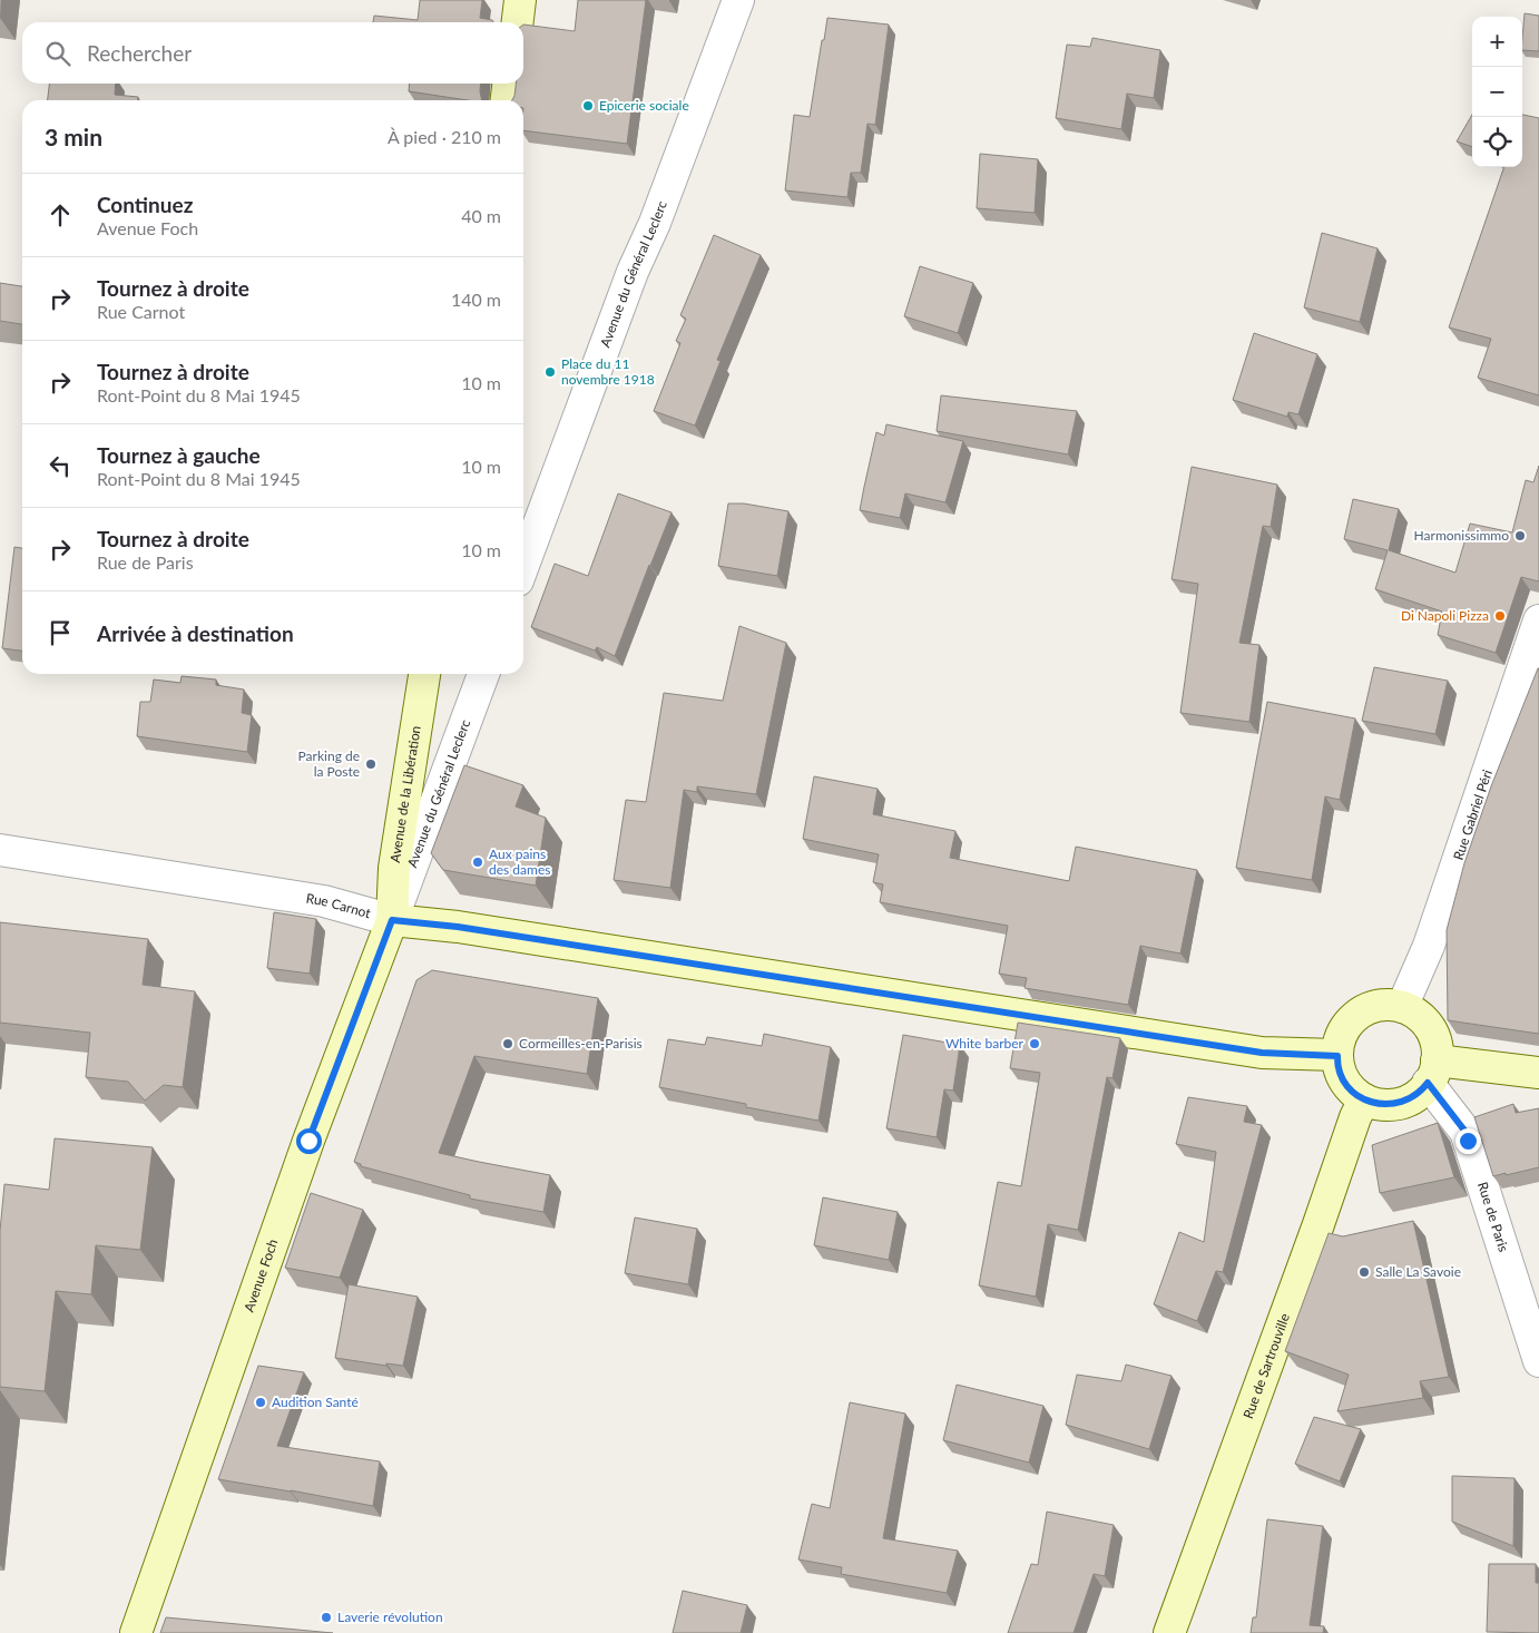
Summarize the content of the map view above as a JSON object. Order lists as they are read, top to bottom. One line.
{"streets":{"street":["Avenue du Général Leclerc","Avenue de la Libération","Rue Gabriel Péri","Rue Carnot","Rue de Paris","Avenue Foch","Rue de Sartrouville"]},"crossings":[["Avenue du Général Leclerc","Avenue de la Libération"],["Avenue du Général Leclerc","Rue Carnot"],["Avenue du Général Leclerc","Avenue Foch"],["Avenue de la Libération","Rue Carnot"],["Avenue de la Libération","Avenue Foch"],["Rue Gabriel Péri","Rue Carnot"],["Rue Gabriel Péri","Rue de Paris"],["Rue Gabriel Péri","Rue de Sartrouville"],["Rue Carnot","Rue de Paris"],["Rue Carnot","Avenue Foch"],["Rue Carnot","Rue de Sartrouville"],["Rue de Paris","Rue de Sartrouville"]],"places":["Epicerie sociale","Place du 11 novembre 1918","Harmonissimmo","Di Napoli Pizza","Parking de la Poste","Aux pains des dames","Cormeilles-en-Parisis","White barber","Salle La Savoie","Audition Santé","Laverie révolution"],"page":{"map_buttons":["+","−"],"search":"Rechercher","heading":["3 min","À pied · 210 m"],"list":[["Continuez","Avenue Foch","40 m"],["Tournez à droite","Rue Carnot","140 m"],["Tournez à droite","Ront-Point du 8 Mai 1945","10 m"],["Tournez à gauche","Ront-Point du 8 Mai 1945","10 m"],["Tournez à droite","Rue de Paris","10 m"],"Arrivée à destination"]}}
